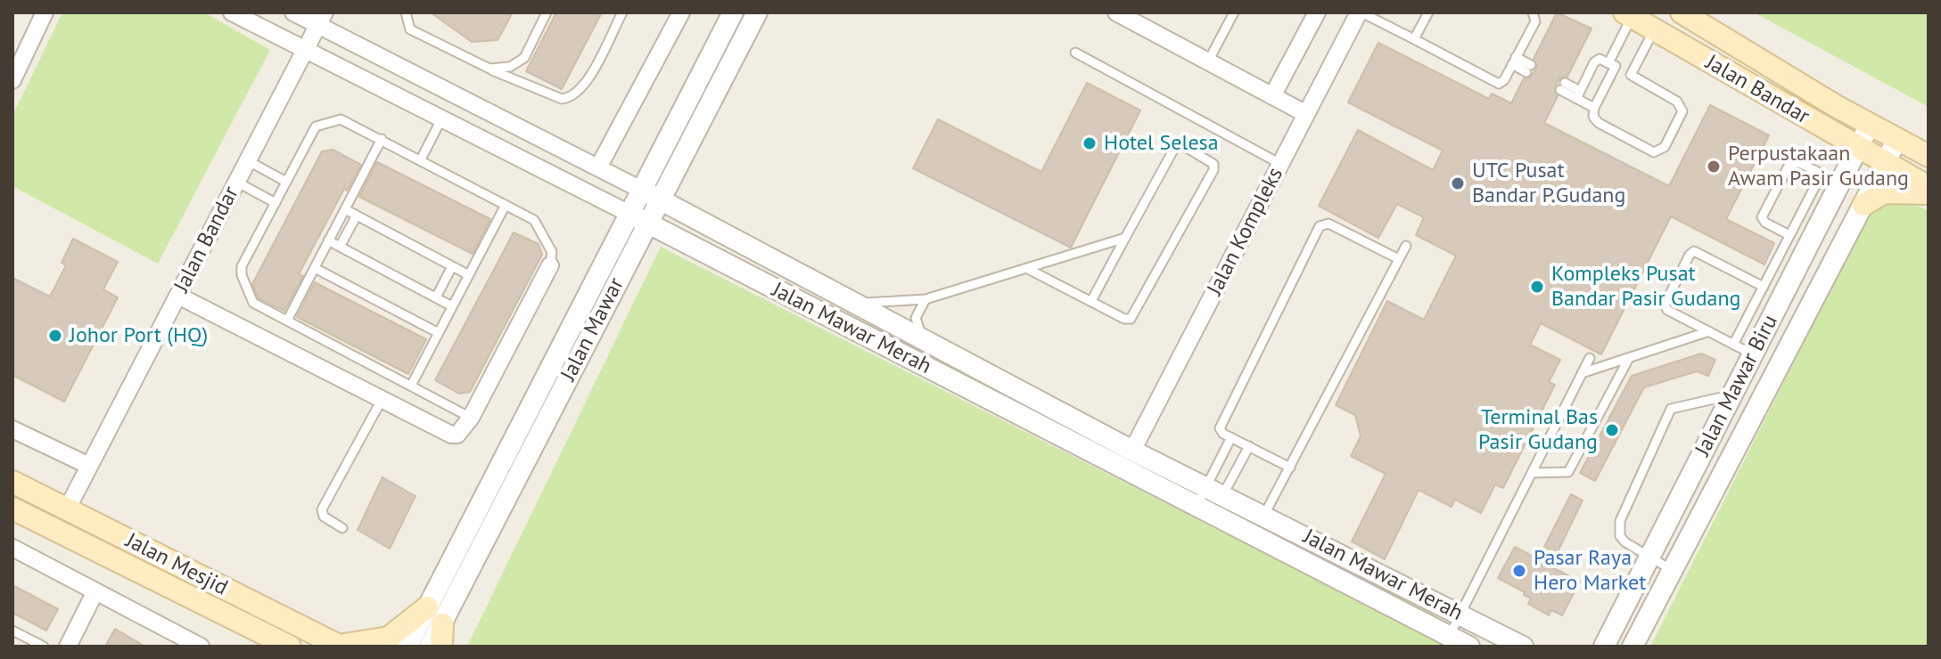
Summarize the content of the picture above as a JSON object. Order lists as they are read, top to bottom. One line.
{"streets":{"main road":["Jalan Bandar","Jalan Mesjid"],"street":["Jalan Kompleks","Jalan Mawar Merah","Jalan Mawar","Jalan Mawar Biru"]},"crossings":[["Jalan Bandar","Jalan Mawar Merah"],["Jalan Bandar","Jalan Mawar Biru"],["Jalan Bandar","Jalan Mesjid"],["Jalan Kompleks","Jalan Mawar Merah"],["Jalan Mawar Merah","Jalan Mawar"]],"places":["Hotel Selesa","Perpustakaan Awam Pasir Gudang","UTC Pusat Bandar P.Gudang","Kompleks Pusat Bandar Pasir Gudang","Johor Port (HQ)","Terminal Bas Pasir Gudang","Pasar Raya Hero Market"]}
